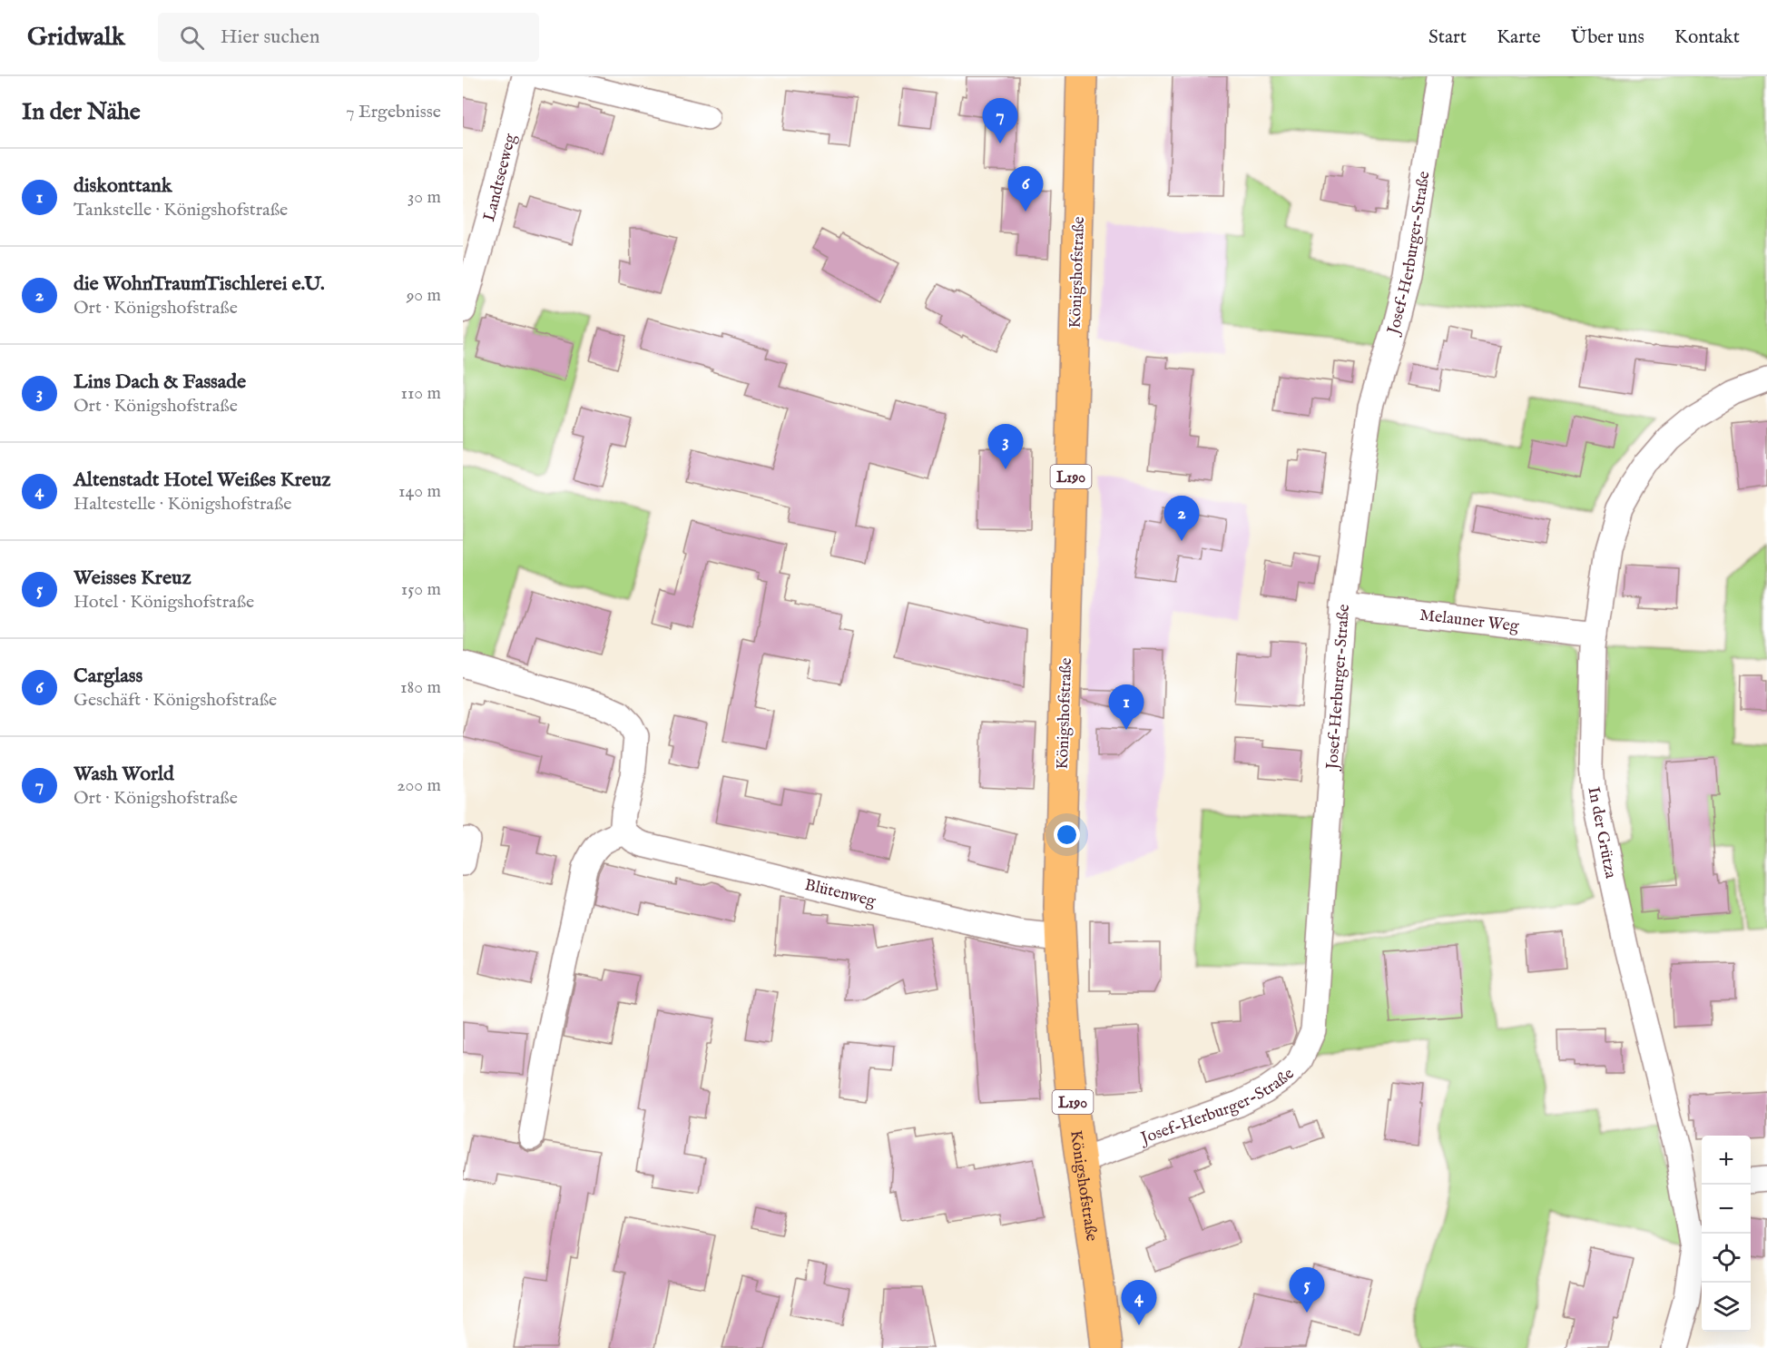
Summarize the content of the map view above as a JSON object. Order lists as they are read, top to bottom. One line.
{"streets":{"main road":["Königshofstraße","L190"],"street":["Landtseeweg","Josef-Herburger-Straße","Melauner Weg","In der Grütza","Blütenweg"]},"crossings":[["Josef-Herburger-Straße","Königshofstraße"],["Josef-Herburger-Straße","Melauner Weg"],["Königshofstraße","Blütenweg"],["Melauner Weg","In der Grütza"]],"page":{"header":"Gridwalk","search":"Hier suchen","nav":["Start","Karte","Über uns","Kontakt"],"heading":["In der Nähe","7 Ergebnisse"],"pins":["7","6","3","2","1","5","4"],"list":[{"mark":"1","name":"diskonttank","note":"Tankstelle · Königshofstraße","value":"30 m"},{"mark":"2","name":"die WohnTraumTischlerei e.U.","note":"Ort · Königshofstraße","value":"90 m"},{"mark":"3","name":"Lins Dach & Fassade","note":"Ort · Königshofstraße","value":"110 m"},{"mark":"4","name":"Altenstadt Hotel Weißes Kreuz","note":"Haltestelle · Königshofstraße","value":"140 m"},{"mark":"5","name":"Weisses Kreuz","note":"Hotel · Königshofstraße","value":"150 m"},{"mark":"6","name":"Carglass","note":"Geschäft · Königshofstraße","value":"180 m"},{"mark":"7","name":"Wash World","note":"Ort · Königshofstraße","value":"200 m"}],"map_buttons":["+","−"]}}
